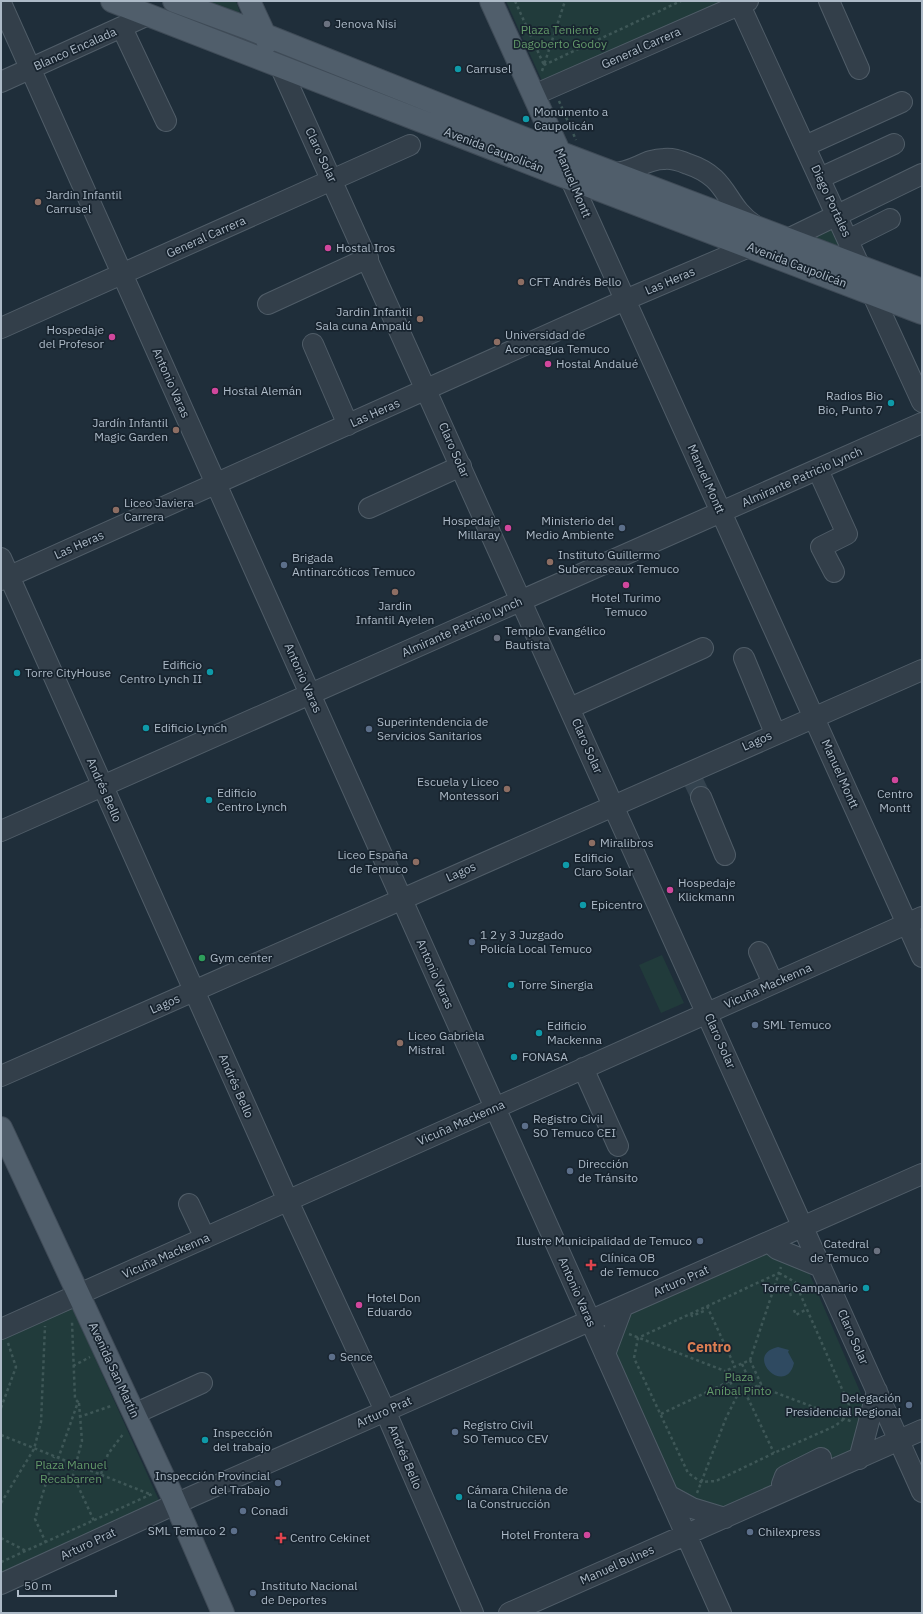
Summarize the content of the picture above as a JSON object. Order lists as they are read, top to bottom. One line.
{"streets":{"main road":["Avenida Caupolicán","Claro Solar","Manuel Montt","Avenida San Martín"],"street":["General Carrera","Blanco Encalada","Diego Portales","Las Heras","Antonio Varas","Almirante Patricio Lynch","Lagos","Andrés Bello","Vicuña Mackenna","Arturo Prat","Manuel Bulnes"]},"crossings":[["General Carrera","Claro Solar"],["General Carrera","Manuel Montt"],["General Carrera","Diego Portales"],["General Carrera","Antonio Varas"],["Blanco Encalada","Avenida Caupolicán"],["Blanco Encalada","Antonio Varas"],["Avenida Caupolicán","Claro Solar"],["Avenida Caupolicán","Manuel Montt"],["Avenida Caupolicán","Diego Portales"],["Avenida Caupolicán","Las Heras"],["Claro Solar","Las Heras"],["Claro Solar","Almirante Patricio Lynch"],["Claro Solar","Lagos"],["Claro Solar","Vicuña Mackenna"],["Claro Solar","Arturo Prat"],["Claro Solar","Manuel Bulnes"],["Manuel Montt","Las Heras"],["Manuel Montt","Almirante Patricio Lynch"],["Manuel Montt","Lagos"],["Manuel Montt","Vicuña Mackenna"],["Las Heras","Antonio Varas"],["Las Heras","Andrés Bello"],["Antonio Varas","Almirante Patricio Lynch"],["Antonio Varas","Lagos"],["Antonio Varas","Vicuña Mackenna"],["Antonio Varas","Arturo Prat"],["Antonio Varas","Manuel Bulnes"],["Almirante Patricio Lynch","Andrés Bello"],["Lagos","Andrés Bello"],["Andrés Bello","Vicuña Mackenna"],["Andrés Bello","Arturo Prat"],["Vicuña Mackenna","Avenida San Martín"],["Arturo Prat","Avenida San Martín"]],"districts":["Centro"],"parks":["Plaza Teniente Dagoberto Godoy","Plaza Aníbal Pinto","Plaza Manuel Recabarren"],"places":{"other":["Jenova Nisi","Carrusel","Monumento a Caupolicán","Jardin Infantil Carrusel","Hostal Iros","CFT Andrés Bello","Jardin Infantil Sala cuna Ampalú","Hospedaje del Profesor","Universidad de Aconcagua Temuco","Hostal Andalué","Hostal Alemán","Radios Bio Bio, Punto 7","Jardín Infantil Magic Garden","Liceo Javiera Carrera","Hospedaje Millaray","Ministerio del Medio Ambiente","Instituto Guillermo Subercaseaux Temuco","Brigada Antinarcóticos Temuco","Hotel Turimo Temuco","Jardin Infantil Ayelen","Templo Evangélico Bautista","Edificio Centro Lynch II","Torre CityHouse","Edificio Lynch","Superintendencia de Servicios Sanitarios","Centro Montt","Escuela y Liceo Montessori","Edificio Centro Lynch","Miralibros","Liceo España de Temuco","Edificio Claro Solar","Hospedaje Klickmann","Epicentro","1 2 y 3 Juzgado Policía Local Temuco","Gym center","Torre Sinergia","SML Temuco","Edificio Mackenna","Liceo Gabriela Mistral","FONASA","Registro Civil SO Temuco CEI","Dirección de Tránsito","Ilustre Municipalidad de Temuco","Catedral de Temuco","Torre Campanario","Hotel Don Eduardo","Sence","Delegación Presidencial Regional","Registro Civil SO Temuco CEV","Inspección del trabajo","Inspección Provincial del Trabajo","Cámara Chilena de la Construcción","Conadi","SML Temuco 2","Chilexpress","Hotel Frontera","Instituto Nacional de Deportes"],"health":["Clínica OB de Temuco","Centro Cekinet"]},"scale_bar":"50 m"}
